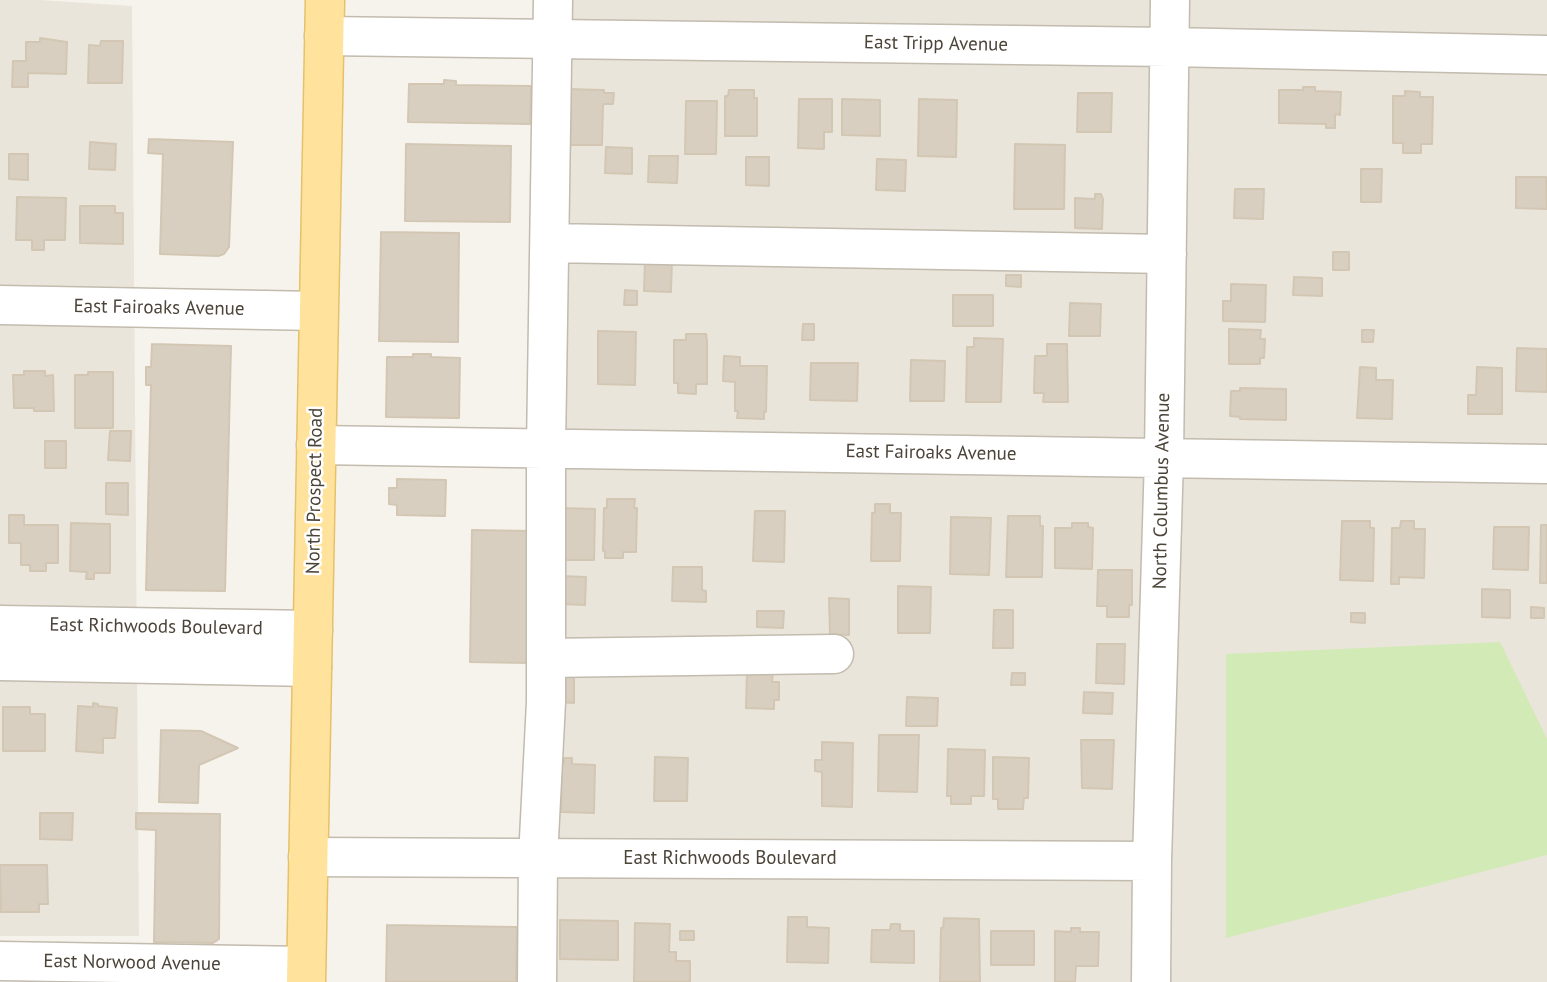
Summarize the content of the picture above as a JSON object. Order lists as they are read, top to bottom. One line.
{"streets":{"main road":["North Prospect Road"],"street":["East Tripp Avenue","East Fairoaks Avenue","North Columbus Avenue","East Richwoods Boulevard","East Norwood Avenue"]},"crossings":[["East Tripp Avenue","North Prospect Road"],["East Tripp Avenue","North Columbus Avenue"],["East Fairoaks Avenue","North Prospect Road"],["East Fairoaks Avenue","North Columbus Avenue"],["North Prospect Road","East Richwoods Boulevard"],["North Prospect Road","East Norwood Avenue"],["North Columbus Avenue","East Richwoods Boulevard"]]}
